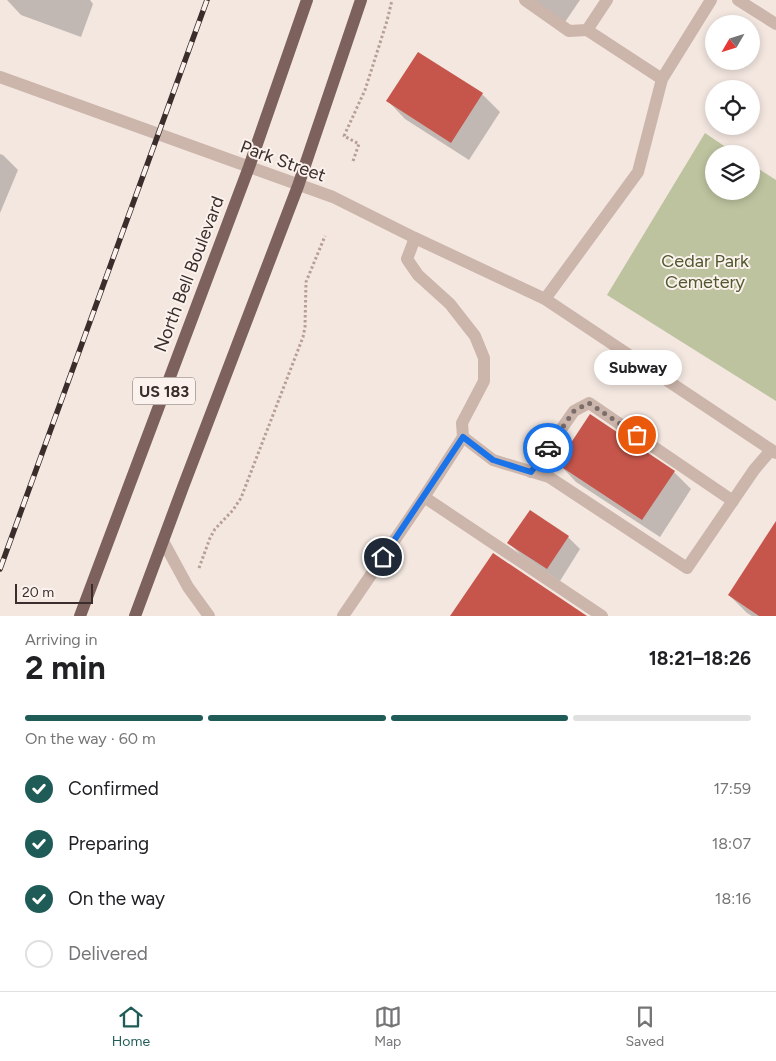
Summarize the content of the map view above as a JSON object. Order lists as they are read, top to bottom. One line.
{"streets":{"main road":["North Bell Boulevard","US 183"],"street":["Park Street"]},"crossings":[["Park Street","North Bell Boulevard"],["Park Street","US 183"]],"parks":["Cedar Park Cemetery"],"places":["Subway"],"scale_bar":"20 m","north":"bottom left","page":{"bubble":"Subway","scale":"20 m","heading":["2 min","Arriving in","18:21–18:26"],"bar":"On the way · 60 m","list":[["Confirmed","17:59"],["Preparing","18:07"],["On the way","18:16"],"Delivered"],"tabs":["Home","Map","Saved"]}}
